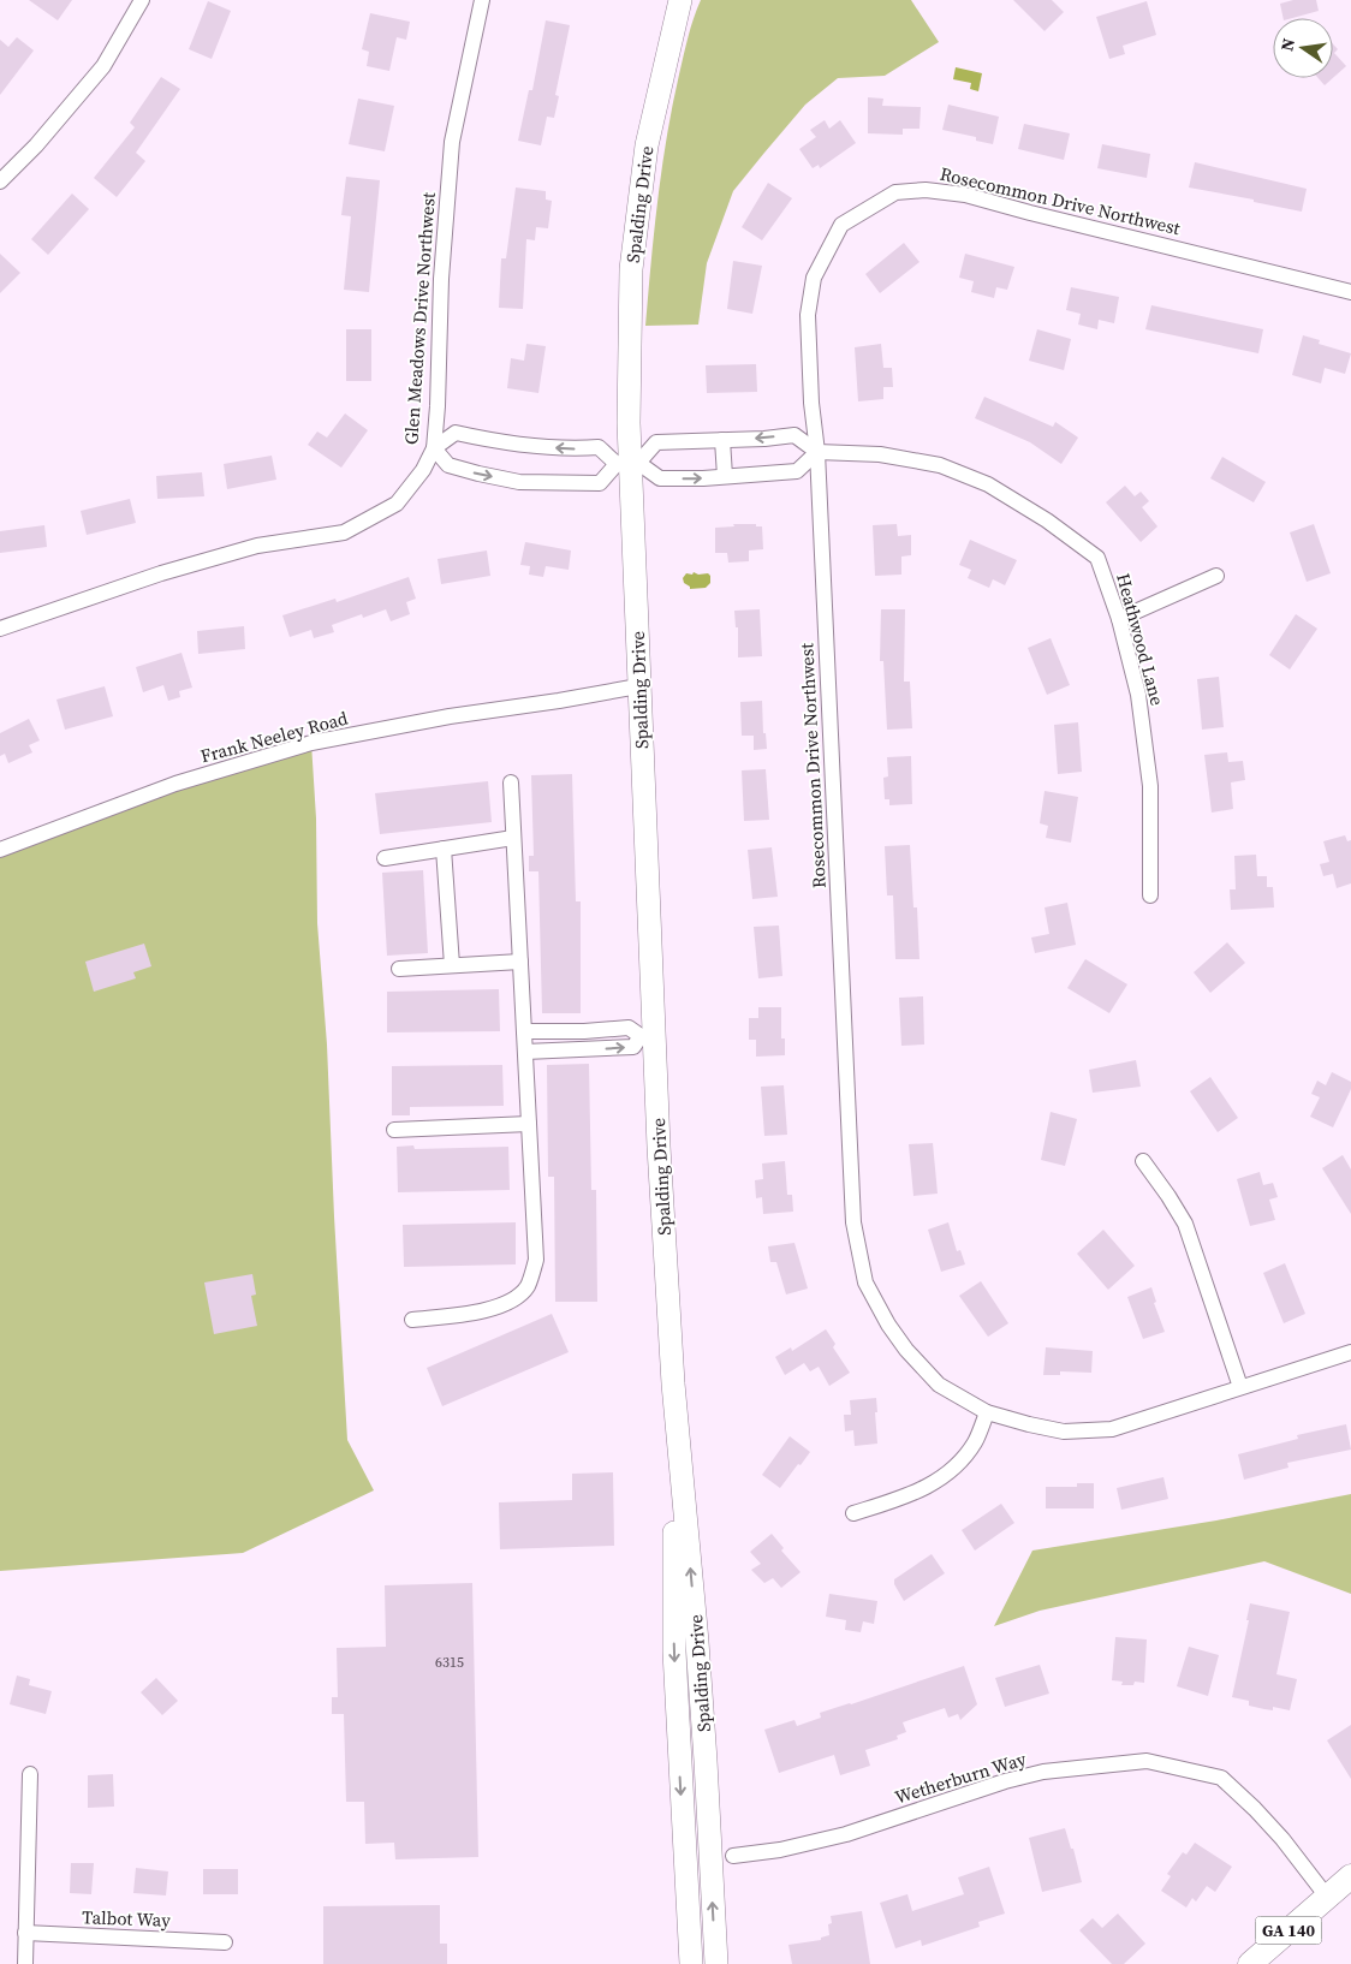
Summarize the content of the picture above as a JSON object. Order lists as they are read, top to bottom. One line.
{"streets":{"main road":["Spalding Drive","GA 140"],"street":["Rosecommon Drive Northwest","Glen Meadows Drive Northwest","Heathwood Lane","Frank Neeley Road","Wetherburn Way","Talbot Way"]},"crossings":[["Rosecommon Drive Northwest","Heathwood Lane"],["Spalding Drive","Frank Neeley Road"],["Wetherburn Way","GA 140"]],"house_numbers":["6315"],"north":"left"}
